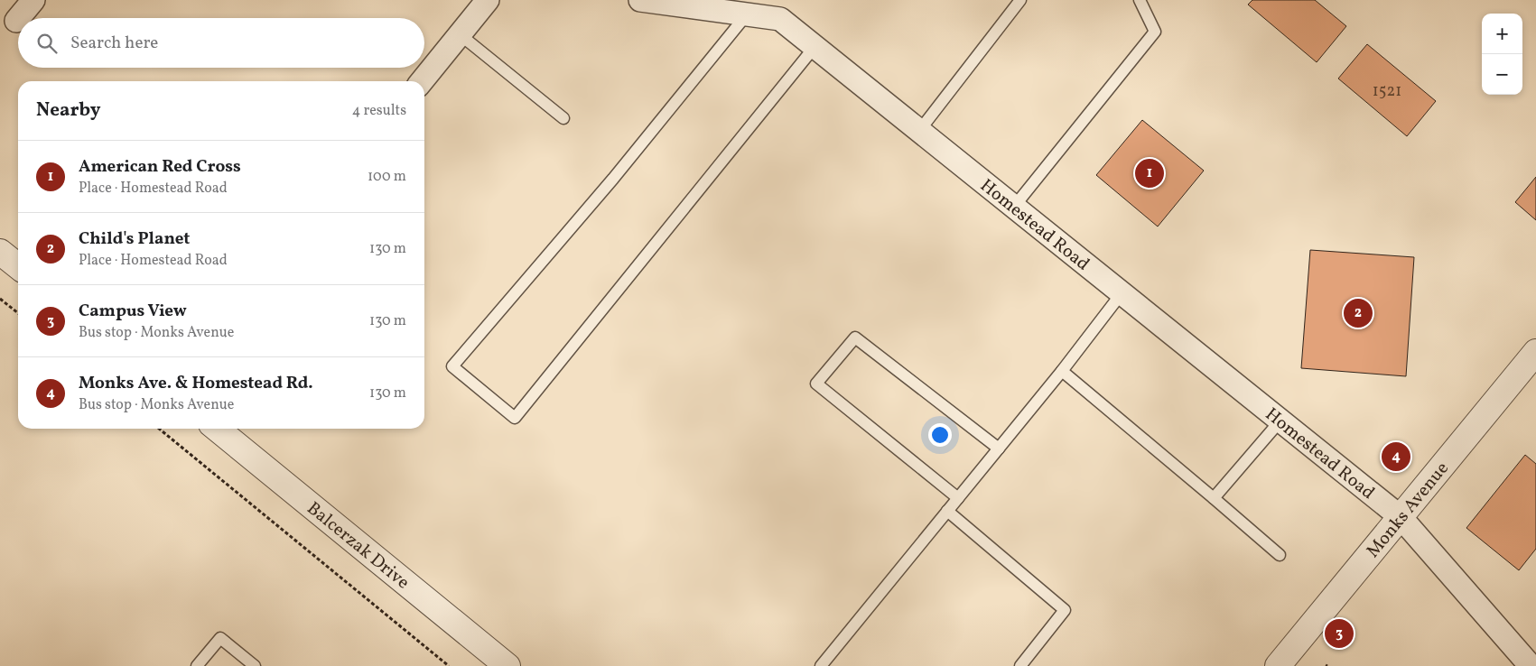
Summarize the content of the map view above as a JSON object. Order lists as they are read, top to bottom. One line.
{"streets":{"street":["Homestead Road","Monks Avenue","Balcerzak Drive"]},"crossings":[["Homestead Road","Monks Avenue"]],"house_numbers":["1521"],"page":{"map_buttons":["+","−"],"search":"Search here","heading":["Nearby","4 results"],"list":[{"mark":"1","name":"American Red Cross","note":"Place · Homestead Road","value":"100 m"},{"mark":"2","name":"Child's Planet","note":"Place · Homestead Road","value":"130 m"},{"mark":"3","name":"Campus View","note":"Bus stop · Monks Avenue","value":"130 m"},{"mark":"4","name":"Monks Ave. & Homestead Rd.","note":"Bus stop · Monks Avenue","value":"130 m"}],"pins":["1","2","4","3"]}}
